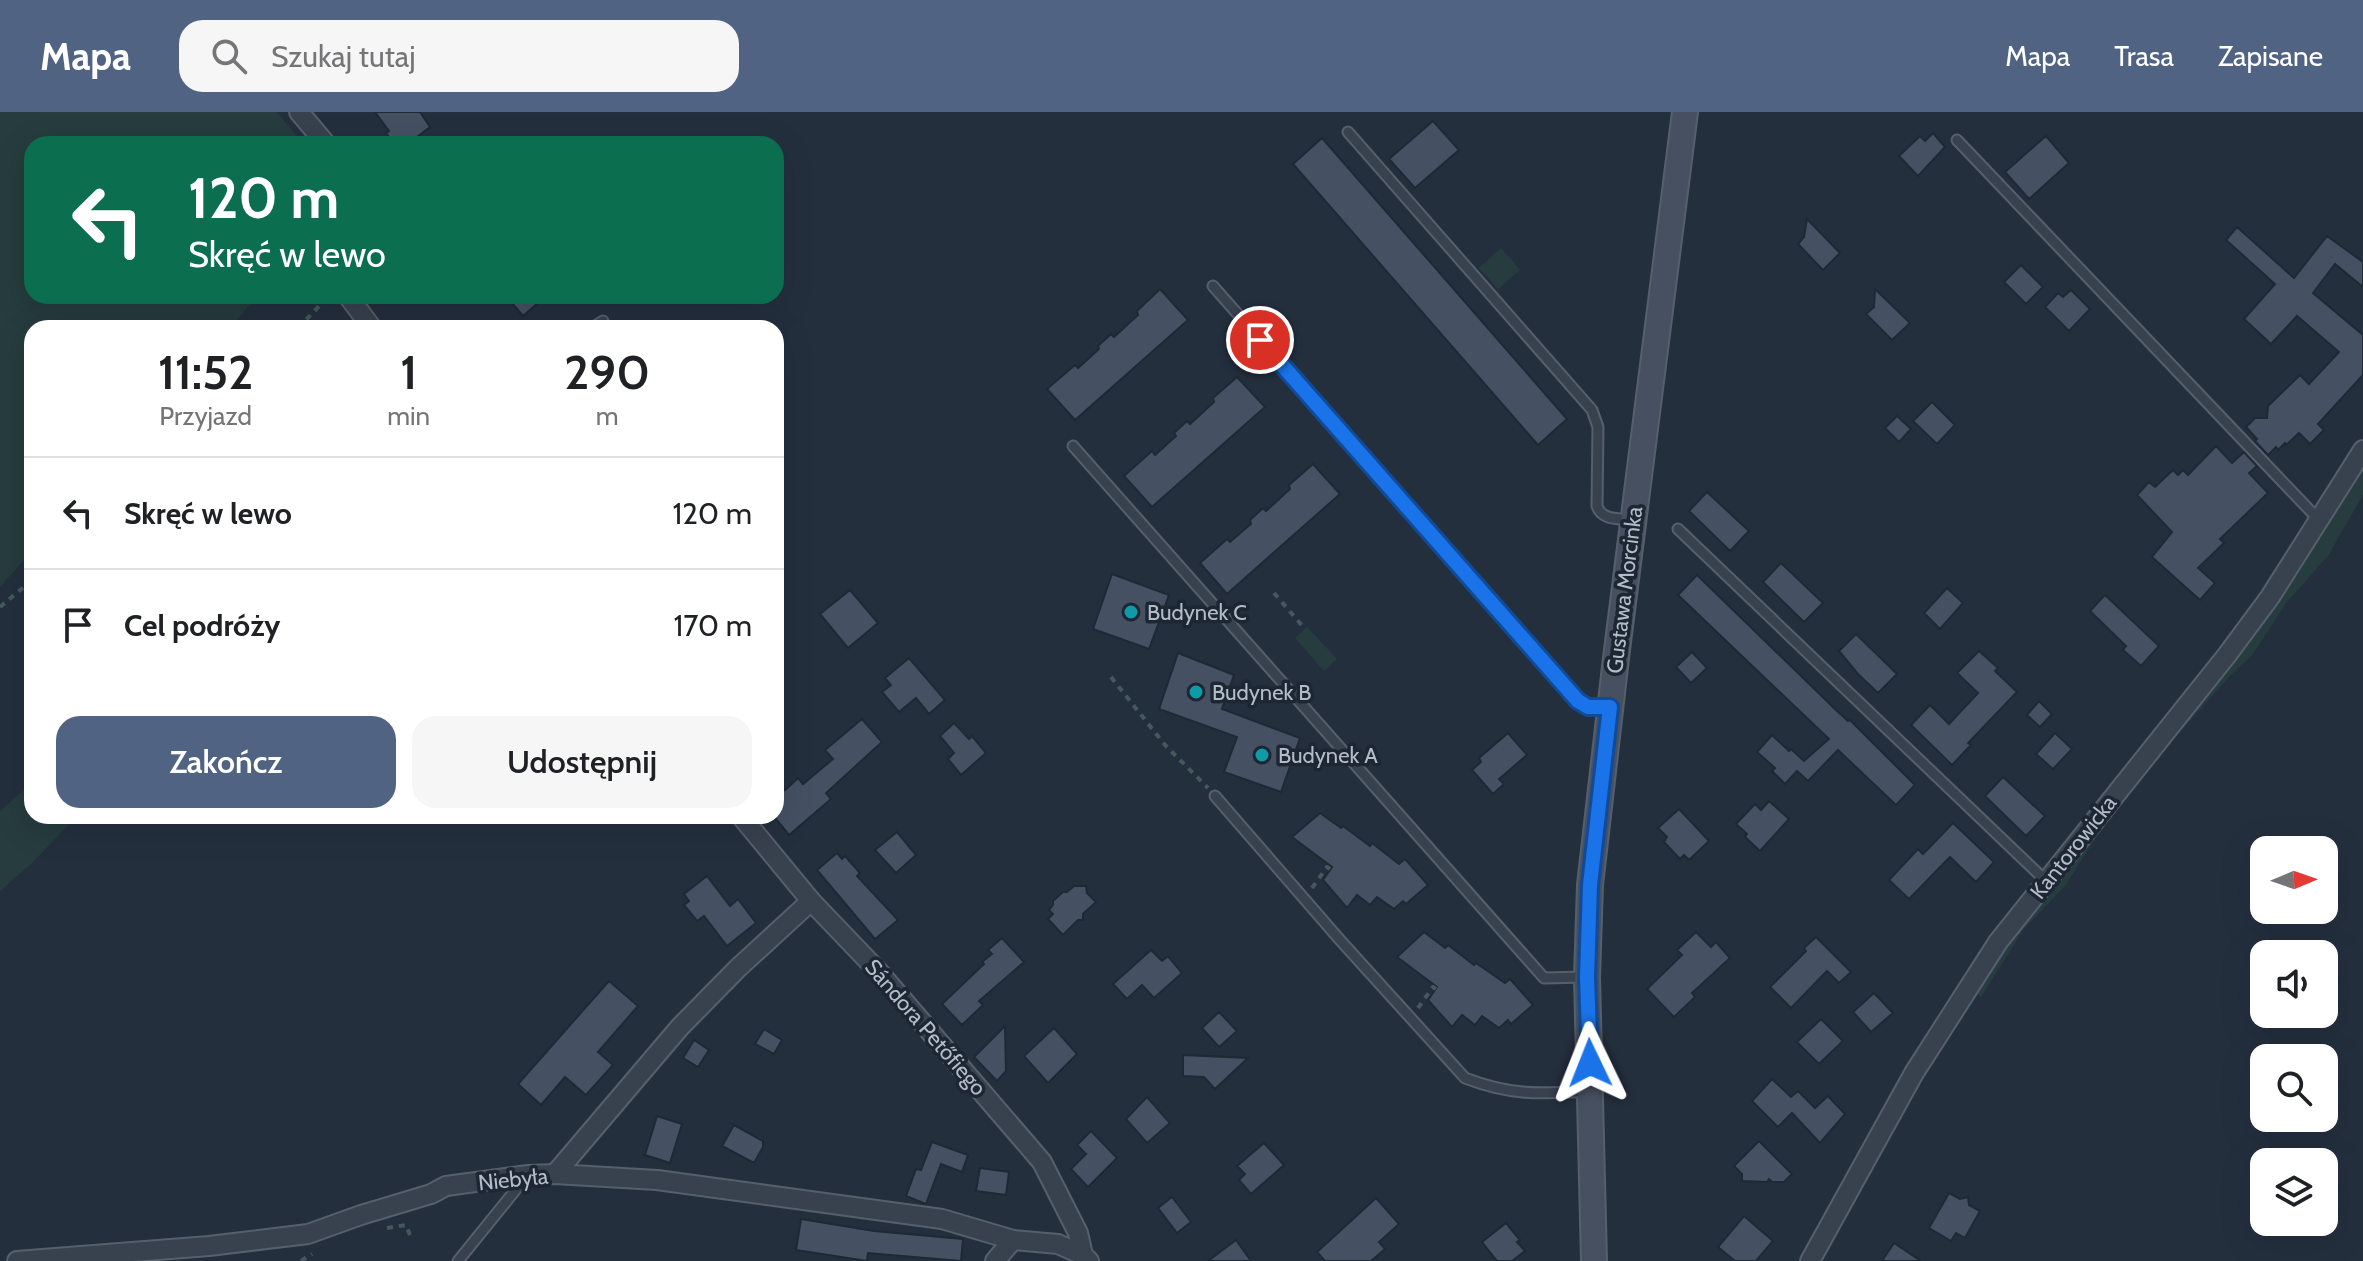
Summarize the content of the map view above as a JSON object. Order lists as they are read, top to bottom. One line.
{"streets":{"street":["Gustawa Morcinka","Kantorowicka","Sándora Petőfiego","Niebyła"]},"places":["Budynek C","Budynek B","Budynek A"],"north":"right","page":{"header":"Mapa","search":"Szukaj tutaj","nav":["Mapa","Trasa","Zapisane"],"turn":["120 m","Skręć w lewo"],"eta":["11:52","Przyjazd","1","min","290","m"],"list":[{"name":"Skręć w lewo","value":"120 m"},{"name":"Cel podróży","value":"170 m"}],"buttons":["Zakończ","Udostępnij"]}}
